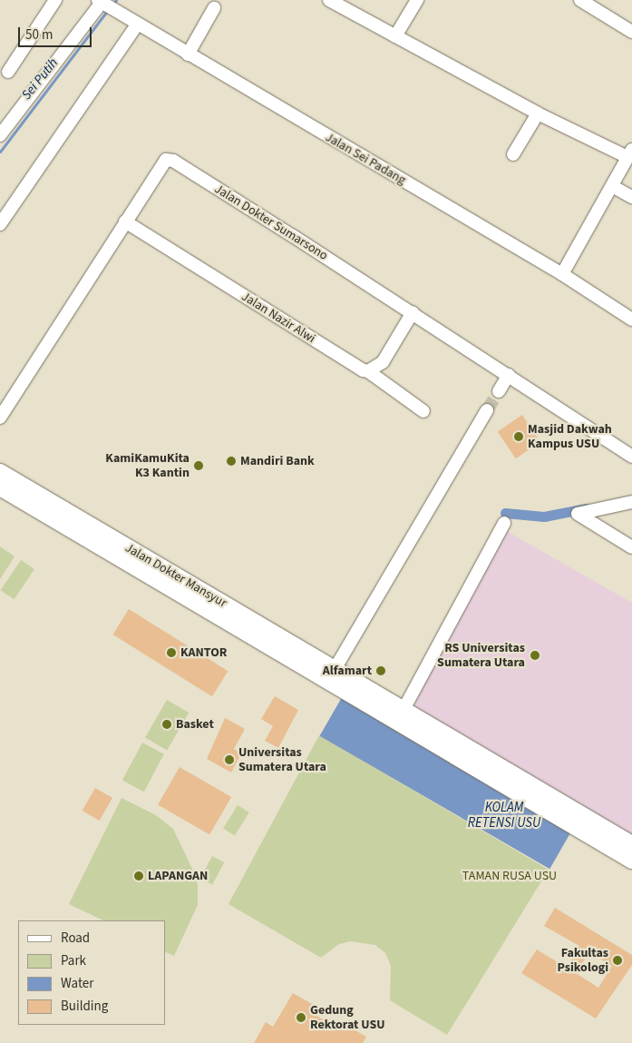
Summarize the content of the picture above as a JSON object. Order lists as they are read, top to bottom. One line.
{"streets":{"main road":["Jalan Dokter Mansyur"],"street":["Jalan Sei Padang","Jalan Dokter Sumarsono","Jalan Nazir Alwi"]},"crossings":[["Jalan Dokter Sumarsono","Jalan Nazir Alwi"]],"water":["Sei Putih","KOLAM RETENSI USU"],"parks":["TAMAN RUSA USU"],"places":["Masjid Dakwah Kampus USU","Mandiri Bank","KamiKamuKita K3 Kantin","KANTOR","RS Universitas Sumatera Utara","Alfamart","Basket","Universitas Sumatera Utara","LAPANGAN","Fakultas Psikologi","Gedung Rektorat USU"],"legend":["Road","Park","Water","Building"],"scale_bar":"50 m"}
